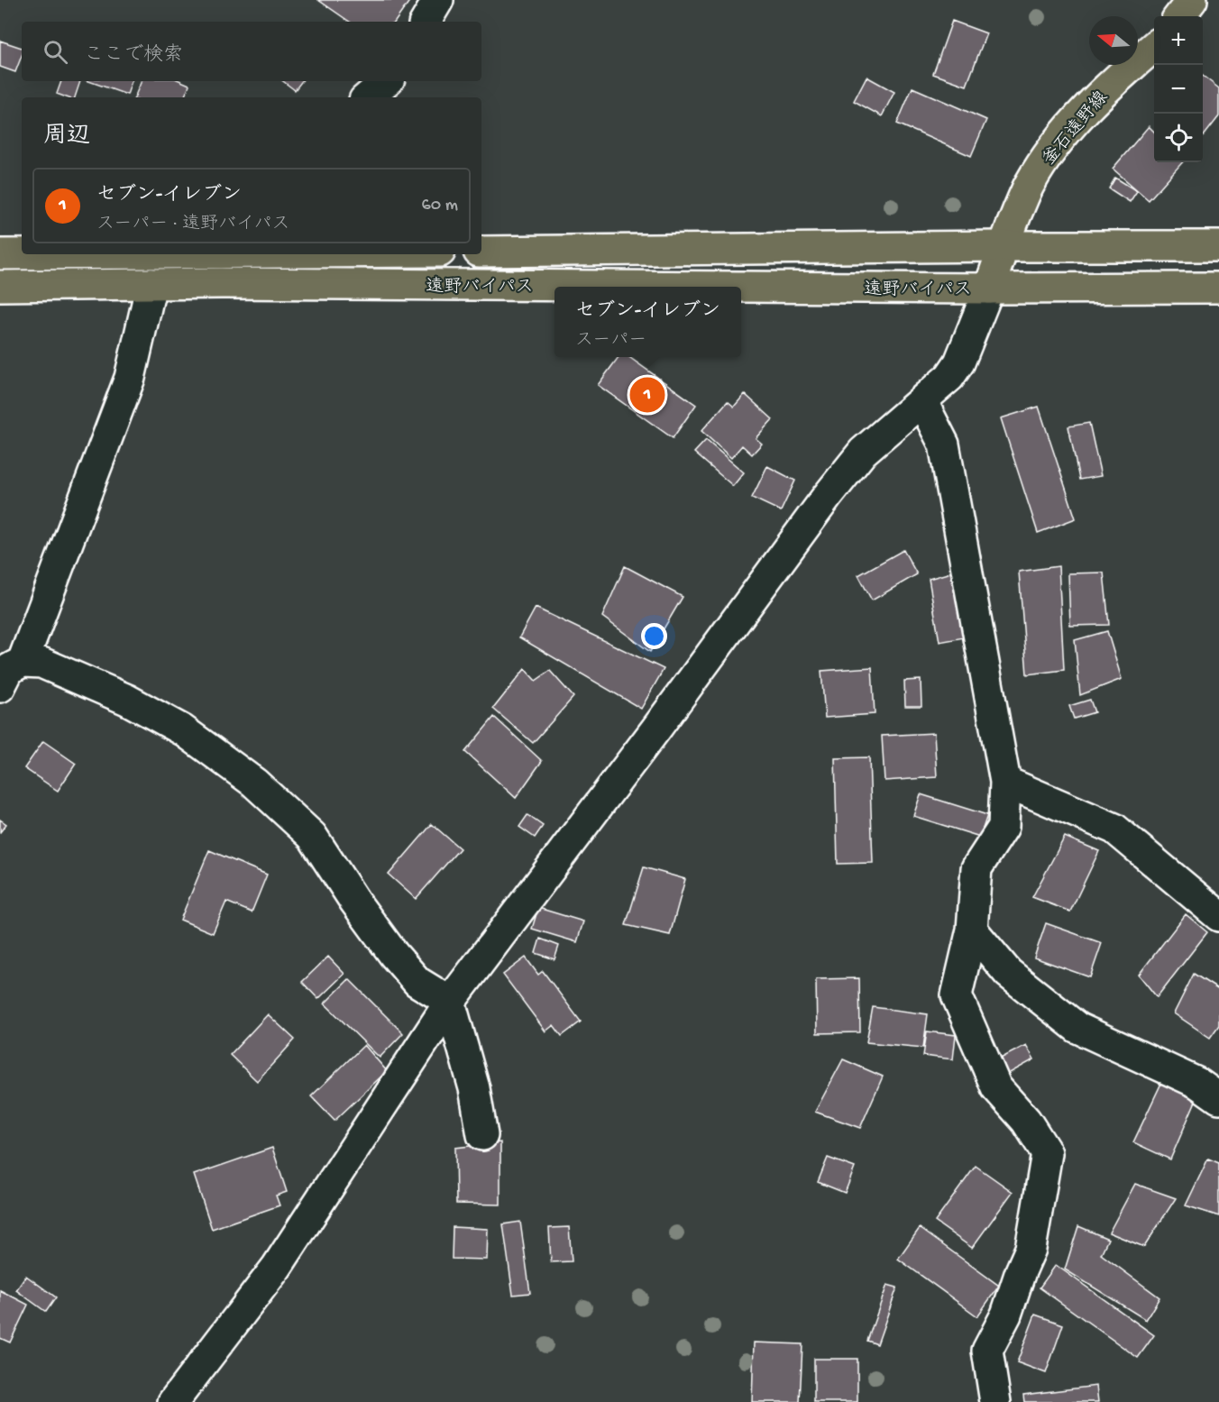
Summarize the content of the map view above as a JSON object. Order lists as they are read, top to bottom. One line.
{"streets":{"main road":["釜石遠野線","遠野バイパス"]},"crossings":[["釜石遠野線","遠野バイパス"]],"north":"left","page":{"map_buttons":["+","−"],"search":"ここで検索","heading":"周辺","list":[{"mark":"1","name":"セブン-イレブン","note":"スーパー · 遠野バイパス","value":"60 m"}],"popup":["セブン-イレブン","スーパー"],"pins":"1"}}
